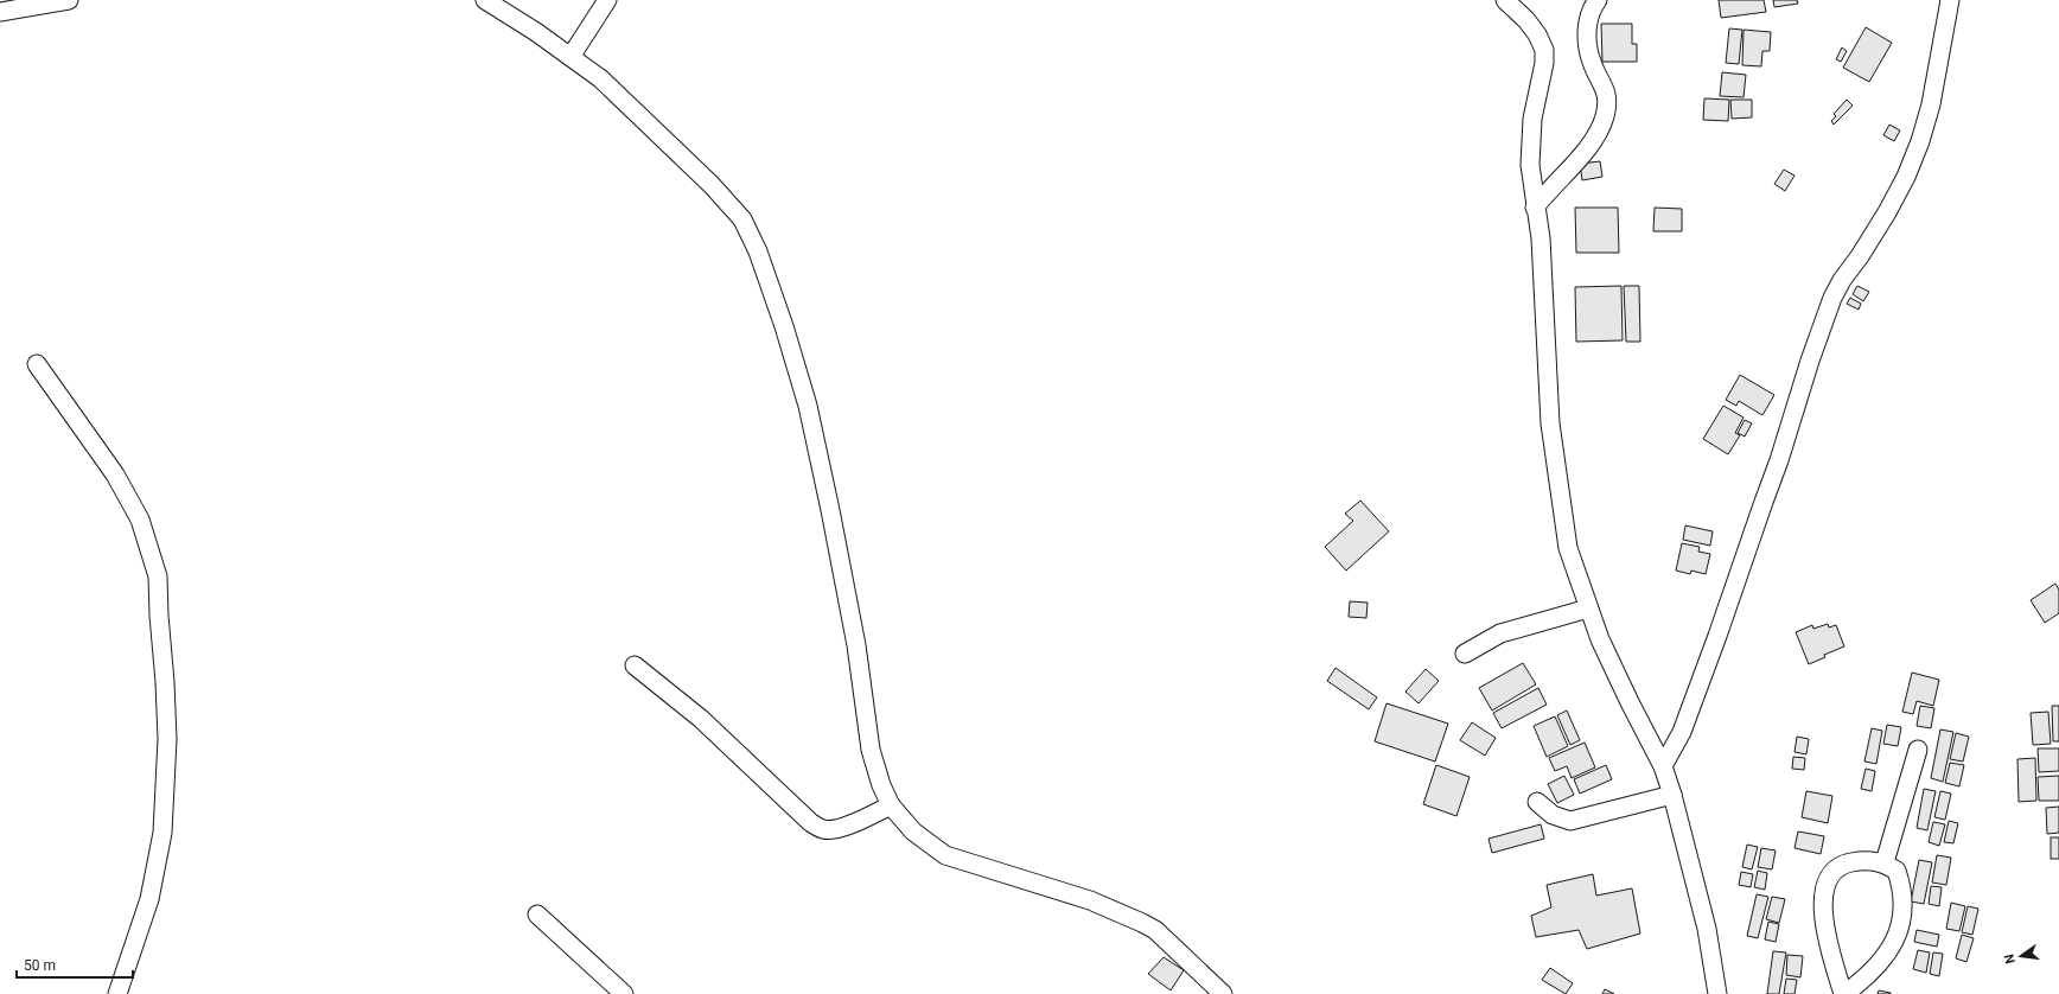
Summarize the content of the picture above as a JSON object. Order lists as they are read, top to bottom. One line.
{"scale_bar":"50 m","north":"left"}
